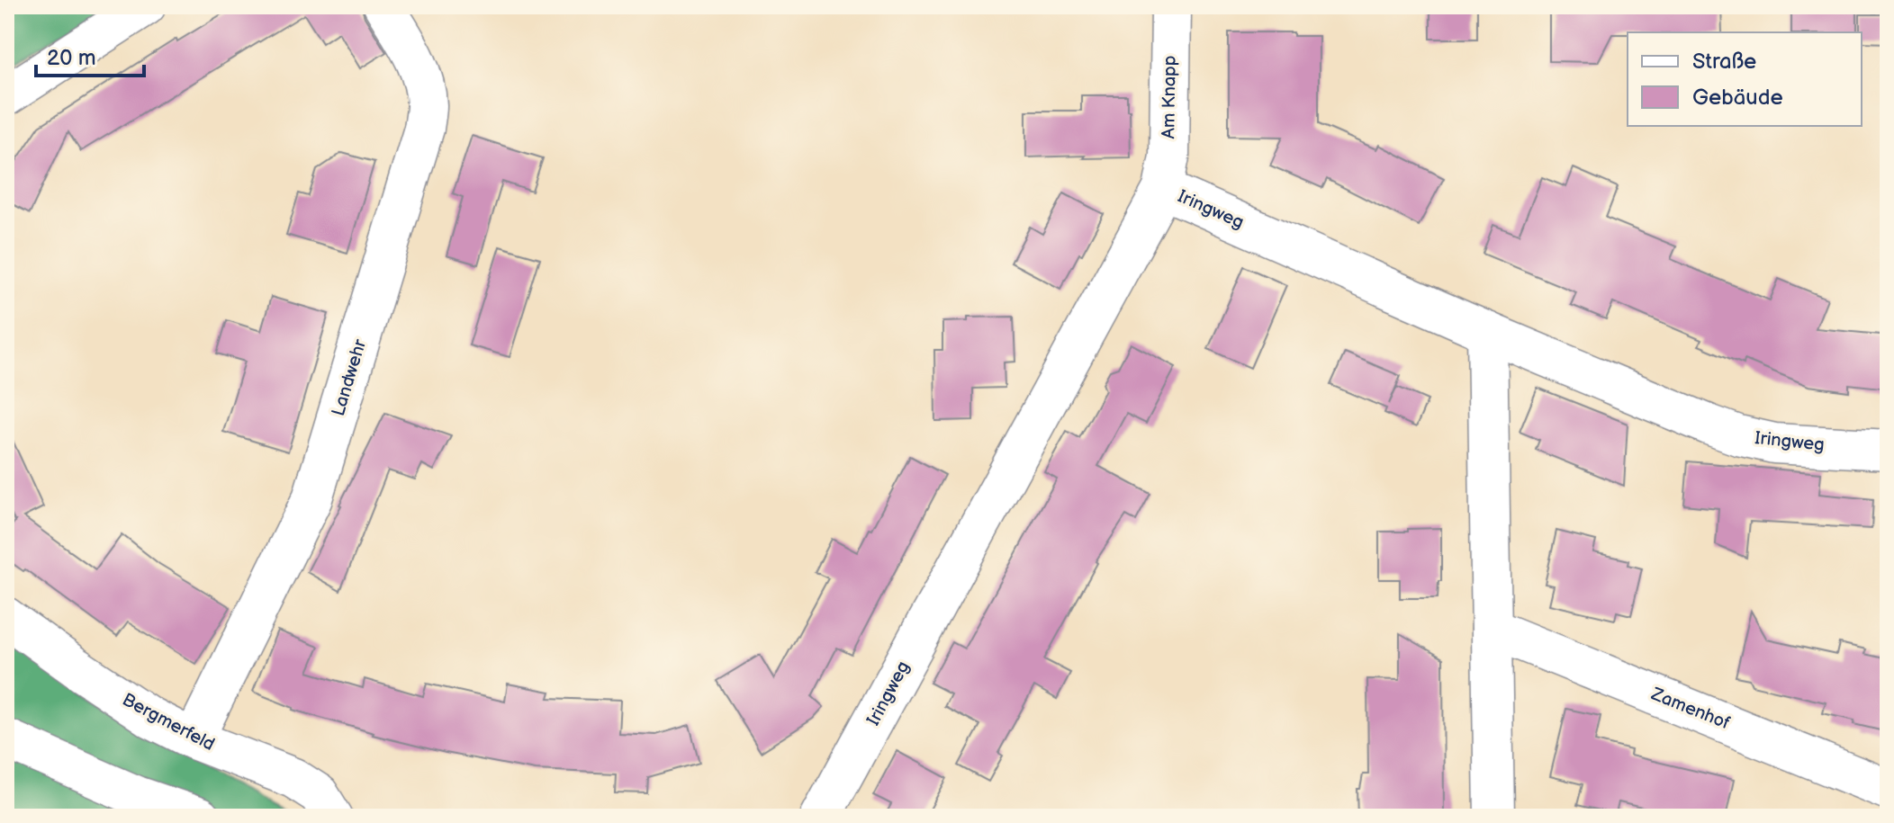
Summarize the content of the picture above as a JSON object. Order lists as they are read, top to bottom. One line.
{"streets":{"street":["Am Knapp","Iringweg","Landwehr","Zamenhof","Bergmerfeld"]},"crossings":[["Am Knapp","Iringweg"],["Landwehr","Bergmerfeld"]],"legend":["Straße","Gebäude"],"scale_bar":"20 m"}
